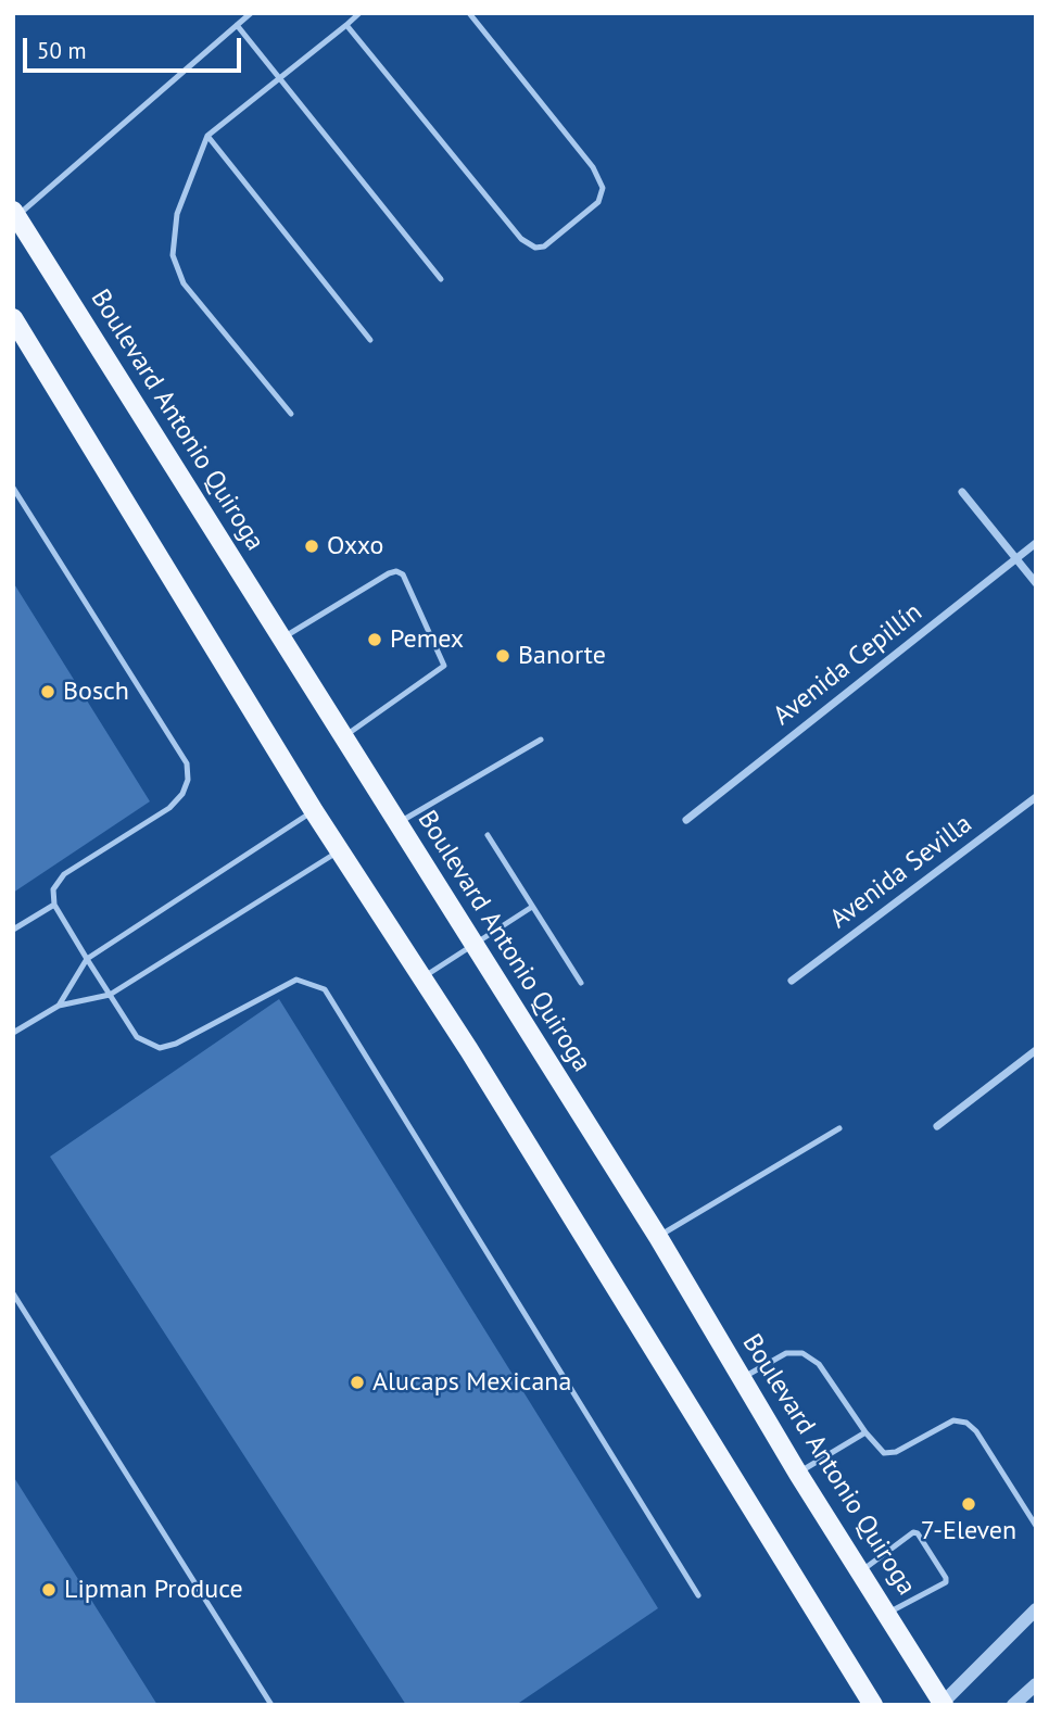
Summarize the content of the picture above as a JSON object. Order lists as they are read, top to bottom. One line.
{"streets":{"main road":["Boulevard Antonio Quiroga"],"street":["Avenida Cepillín","Avenida Sevilla"]},"places":["Oxxo","Pemex","Banorte","Bosch","Alucaps Mexicana","7-Eleven","Lipman Produce"],"scale_bar":"50 m"}
